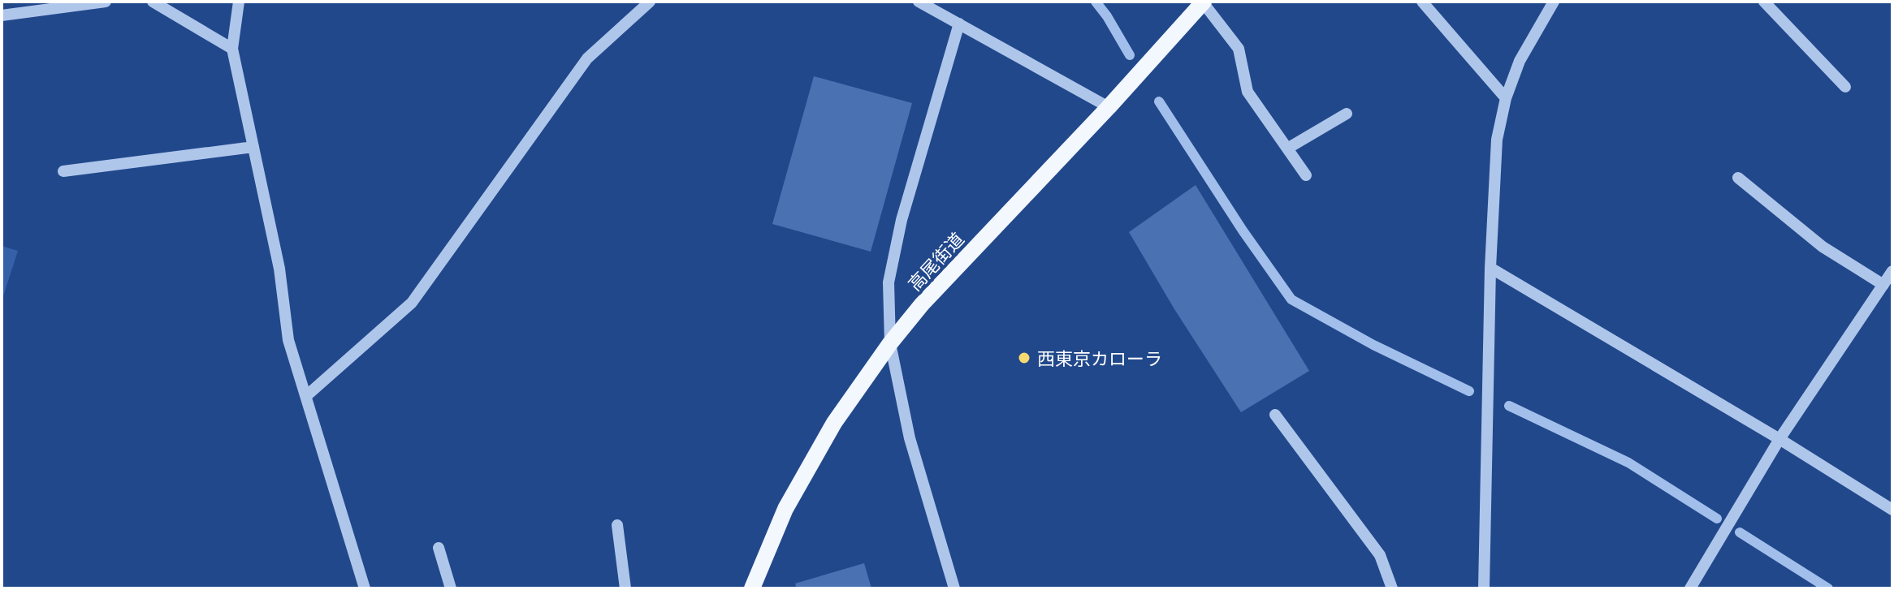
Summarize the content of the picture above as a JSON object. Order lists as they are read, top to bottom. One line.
{"streets":{"main road":["高尾街道"]},"places":["西東京カローラ"]}
